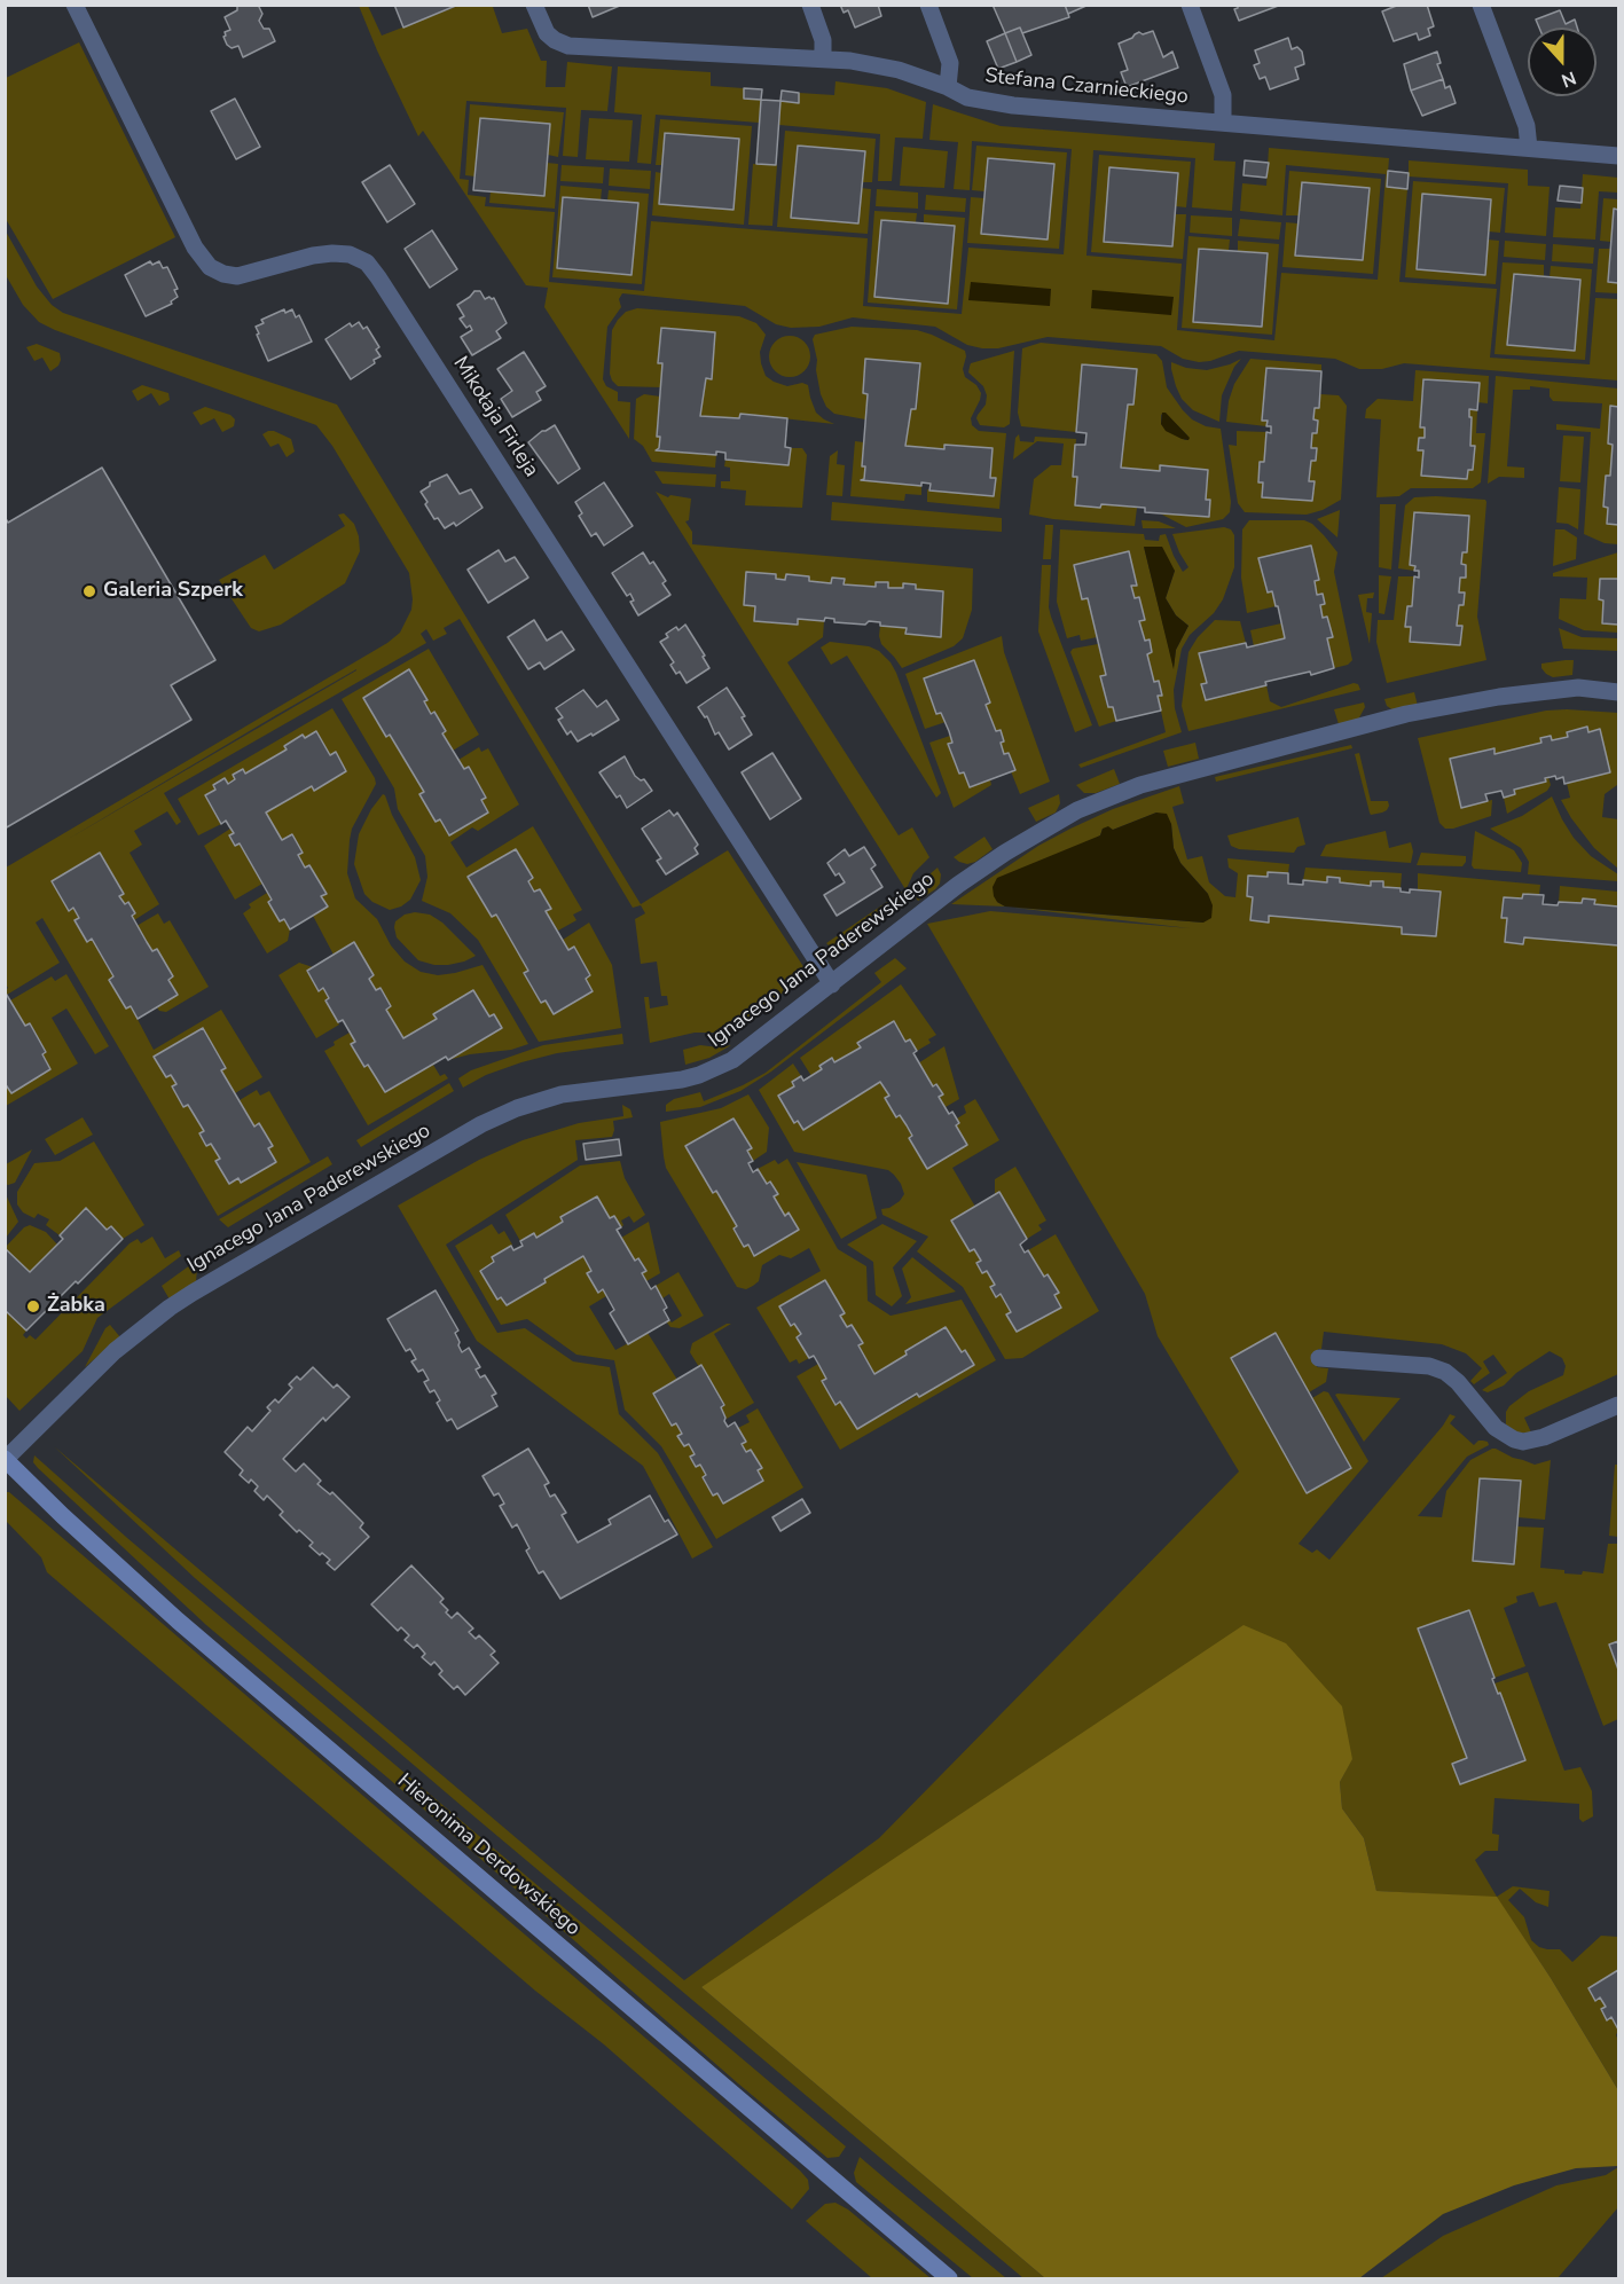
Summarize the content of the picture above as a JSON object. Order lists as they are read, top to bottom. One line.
{"streets":{"main road":["Hieronima Derdowskiego"],"street":["Stefana Czarnieckiego","Mikołaja Firleja","Ignacego Jana Paderewskiego"]},"crossings":[["Mikołaja Firleja","Ignacego Jana Paderewskiego"],["Ignacego Jana Paderewskiego","Hieronima Derdowskiego"]],"places":["Galeria Szperk","Żabka"],"north":"bottom"}
